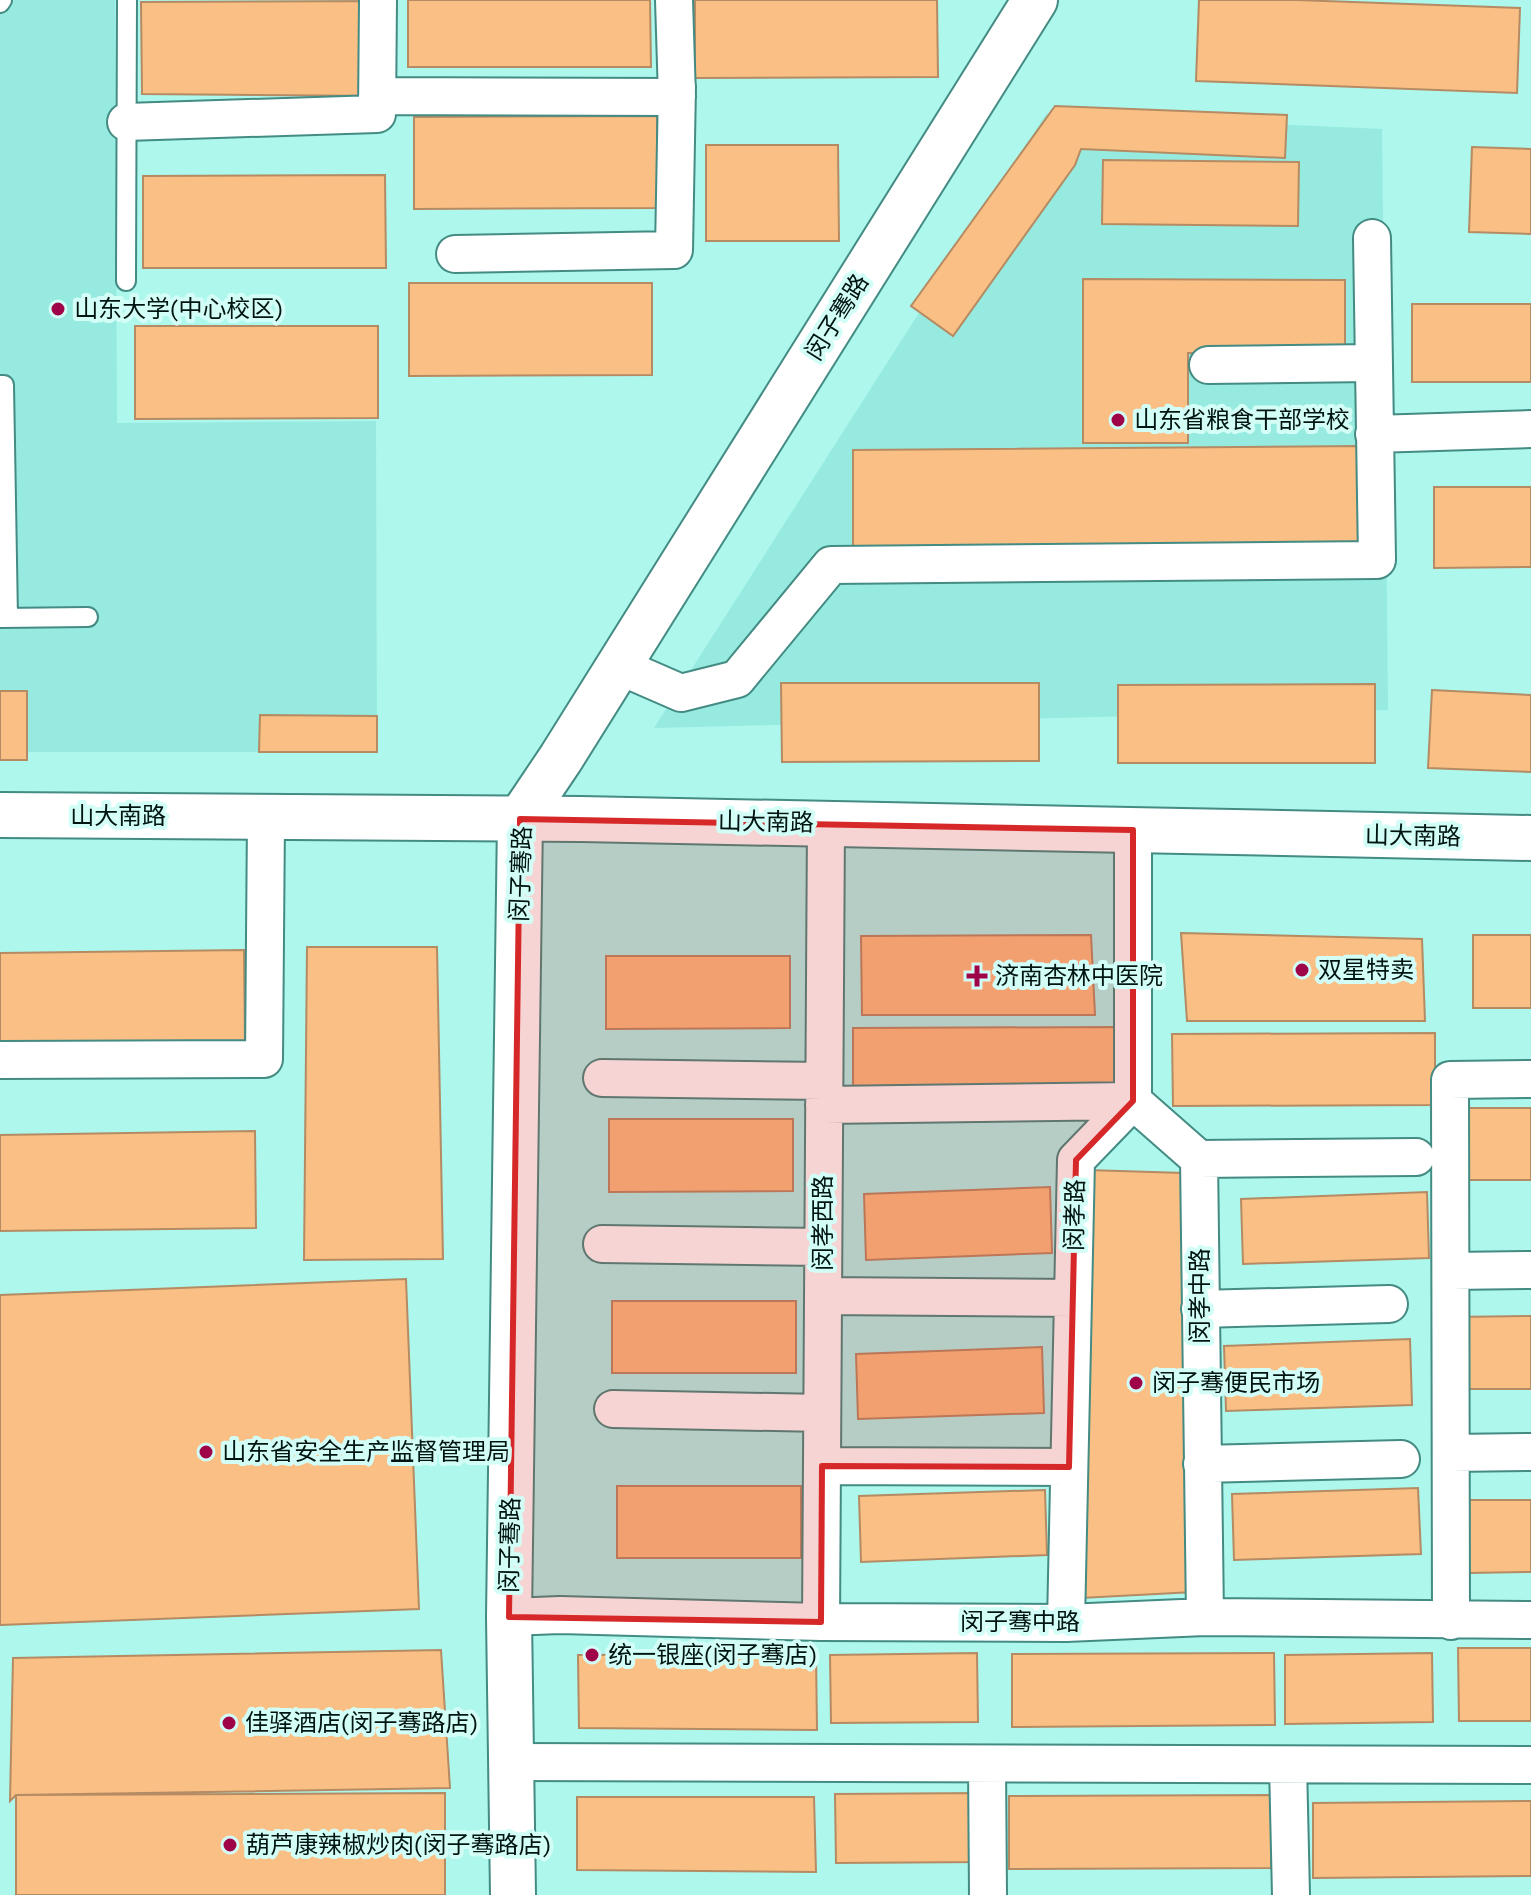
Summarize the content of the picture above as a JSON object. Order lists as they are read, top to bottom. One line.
{"streets":{"street":["闵子骞路","山大南路","闵孝路","闵孝西路","闵孝中路","闵子骞中路"]},"crossings":[["闵子骞路","山大南路"],["闵子骞路","闵子骞中路"],["山大南路","闵孝西路"],["闵孝路","闵子骞中路"],["闵孝西路","闵子骞中路"],["闵孝中路","闵子骞中路"]],"places":{"other":["山东大学(中心校区)","山东省粮食干部学校","双星特卖","闵子骞便民市场","山东省安全生产监督管理局","统一银座(闵子骞店)","佳驿酒店(闵子骞路店)","葫芦康辣椒炒肉(闵子骞路店)"],"health":["济南杏林中医院"]}}
